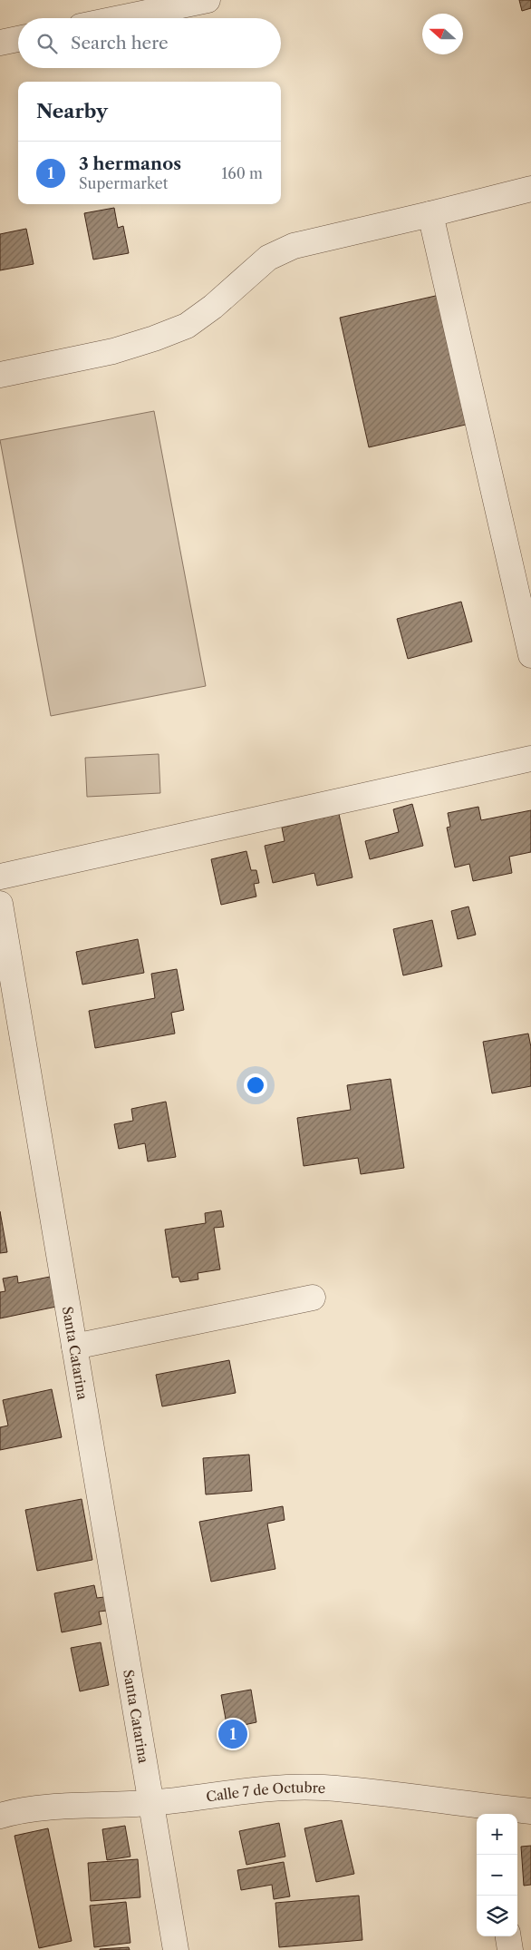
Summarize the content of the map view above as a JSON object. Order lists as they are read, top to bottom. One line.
{"streets":{"street":["Santa Catarina","Calle 7 de Octubre"]},"crossings":[["Santa Catarina","Calle 7 de Octubre"]],"north":"left","page":{"search":"Search here","heading":"Nearby","list":[{"mark":"1","name":"3 hermanos","note":"Supermarket","value":"160 m"}],"pins":"1","map_buttons":["+","−"]}}
